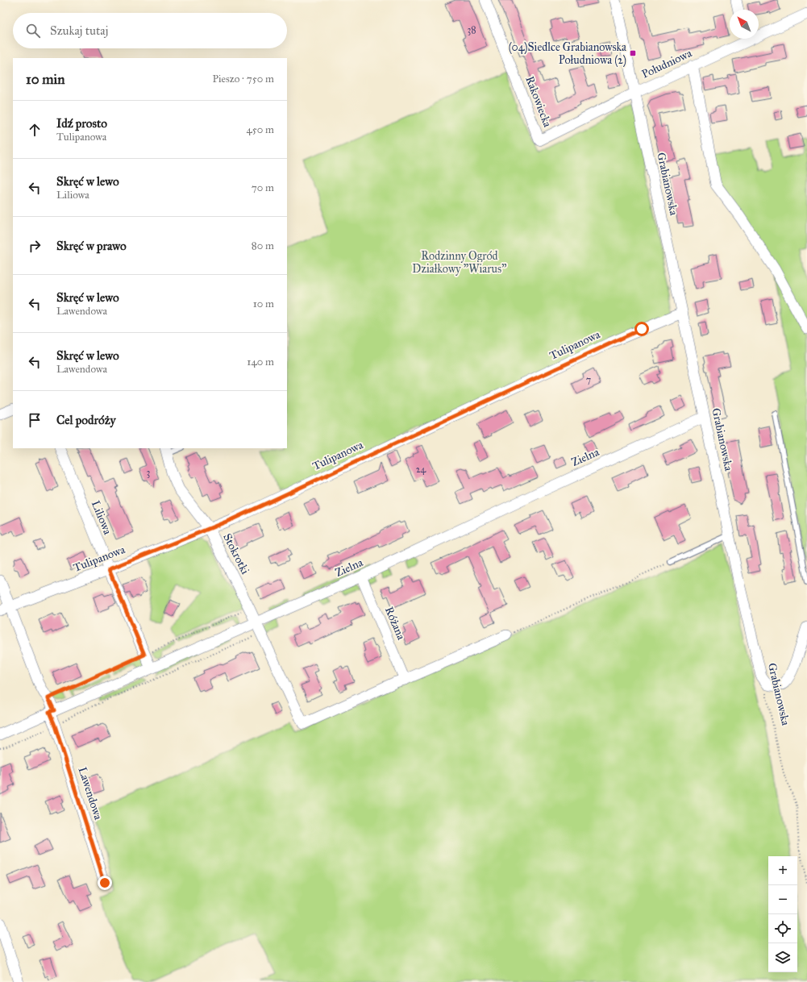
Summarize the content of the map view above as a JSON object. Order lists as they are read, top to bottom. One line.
{"streets":{"street":["Południowa","Rakowiecka","Grabianowska","Tulipanowa","Zielna","Liliowa","Stokrotki","Różana","Lawendowa"]},"crossings":[["Południowa","Rakowiecka"],["Południowa","Grabianowska"],["Grabianowska","Tulipanowa"],["Grabianowska","Zielna"],["Tulipanowa","Liliowa"],["Tulipanowa","Stokrotki"],["Tulipanowa","Lawendowa"],["Zielna","Liliowa"],["Zielna","Stokrotki"],["Zielna","Różana"],["Zielna","Lawendowa"],["Stokrotki","Różana"]],"parks":["Rodzinny Ogród Działkowy \"Wiarus\""],"places":{"transit":["(04)Siedlce Grabianowska Południowa (2)"]},"house_numbers":["38","7","24","3"],"north":"top left","page":{"search":"Szukaj tutaj","heading":["10 min","Pieszo · 750 m"],"list":[["Idź prosto","Tulipanowa","450 m"],["Skręć w lewo","Liliowa","70 m"],["Skręć w prawo","80 m"],["Skręć w lewo","Lawendowa","10 m"],["Skręć w lewo","Lawendowa","140 m"],"Cel podróży"],"map_buttons":["+","−"]}}
